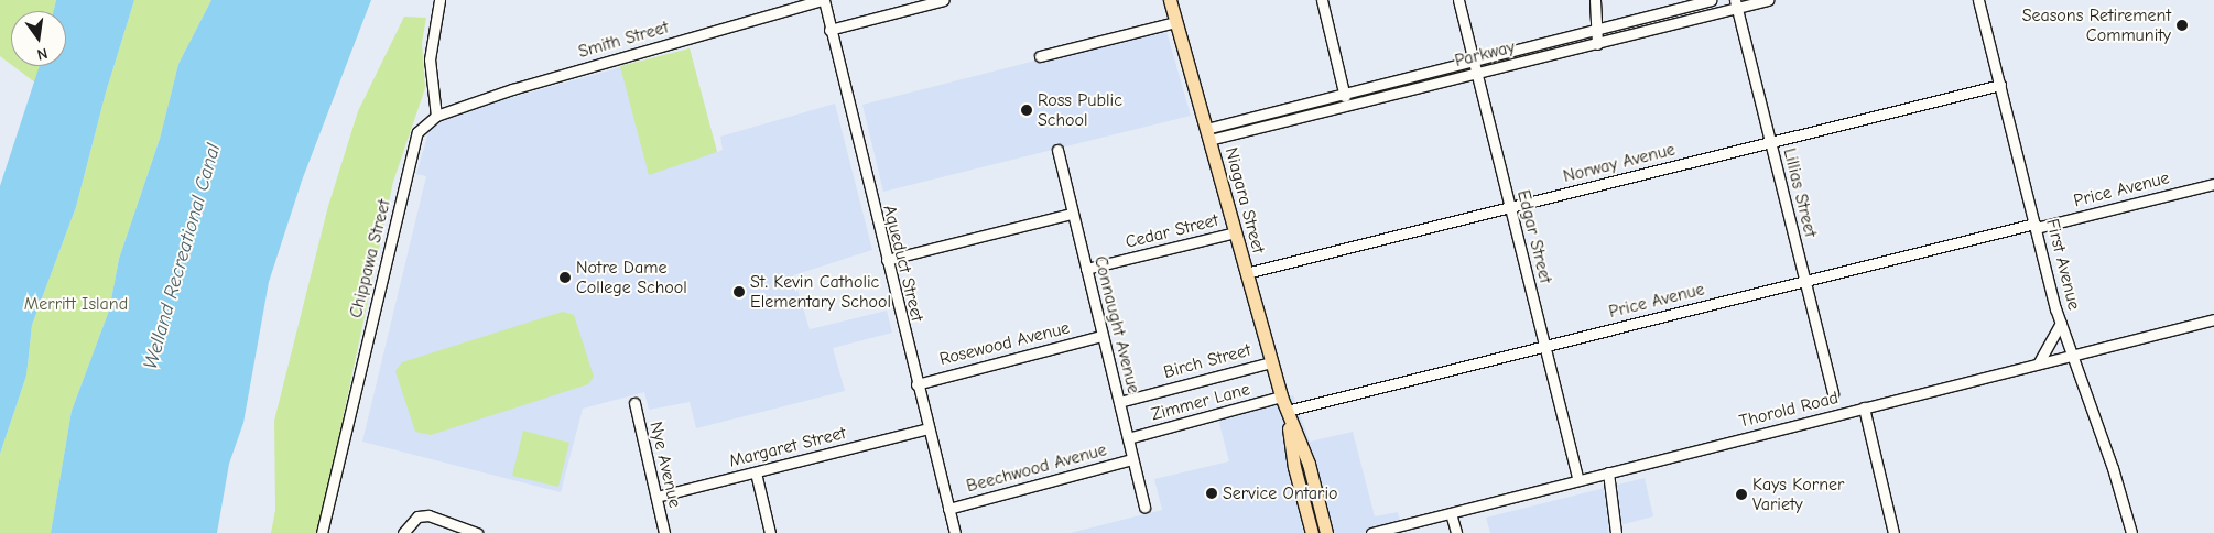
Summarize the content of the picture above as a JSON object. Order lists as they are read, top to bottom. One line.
{"streets":{"main road":["Niagara Street"],"street":["Smith Street","Parkway","Norway Avenue","Price Avenue","Lillias Street","Cedar Street","Edgar Street","Chippawa Street","Aqueduct Street","First Avenue","Connaught Avenue","Rosewood Avenue","Birch Street","Zimmer Lane","Thorold Road","Margaret Street","Nye Avenue","Beechwood Avenue"]},"crossings":[["Smith Street","Chippawa Street"],["Smith Street","Aqueduct Street"],["Parkway","Lillias Street"],["Parkway","Niagara Street"],["Parkway","Edgar Street"],["Norway Avenue","Lillias Street"],["Norway Avenue","Niagara Street"],["Norway Avenue","Edgar Street"],["Norway Avenue","First Avenue"],["Price Avenue","Lillias Street"],["Price Avenue","Niagara Street"],["Price Avenue","Edgar Street"],["Price Avenue","First Avenue"],["Niagara Street","Cedar Street"],["Niagara Street","Birch Street"],["Niagara Street","Zimmer Lane"],["Cedar Street","Connaught Avenue"],["Edgar Street","Thorold Road"],["Aqueduct Street","Rosewood Avenue"],["Aqueduct Street","Margaret Street"],["Aqueduct Street","Beechwood Avenue"],["First Avenue","Thorold Road"],["Connaught Avenue","Rosewood Avenue"],["Connaught Avenue","Birch Street"],["Connaught Avenue","Zimmer Lane"],["Connaught Avenue","Beechwood Avenue"],["Margaret Street","Nye Avenue"]],"water":["Welland Recreational Canal"],"parks":["Merritt Island"],"places":["Seasons Retirement Community","Ross Public School","Notre Dame College School","St. Kevin Catholic Elementary School","Service Ontario","Kays Korner Variety"],"north":"bottom"}
